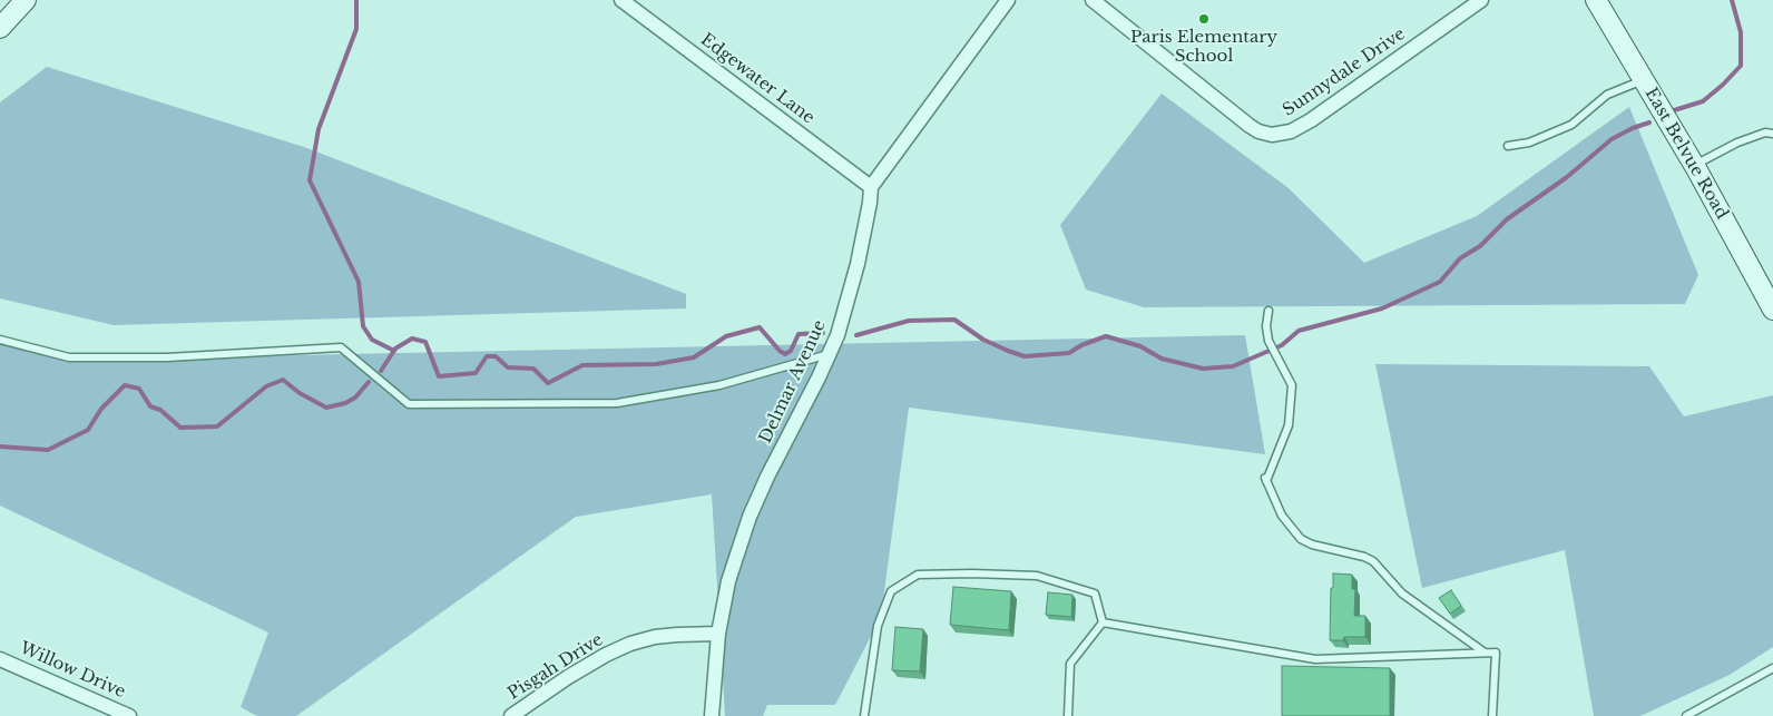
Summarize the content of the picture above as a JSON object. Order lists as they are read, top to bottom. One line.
{"streets":{"street":["Sunnydale Drive","Edgewater Lane","East Belvue Road","Delmar Avenue","Pisgah Drive","Willow Drive"]},"crossings":[["Edgewater Lane","Delmar Avenue"],["Delmar Avenue","Pisgah Drive"]],"places":["Paris Elementary School"]}
